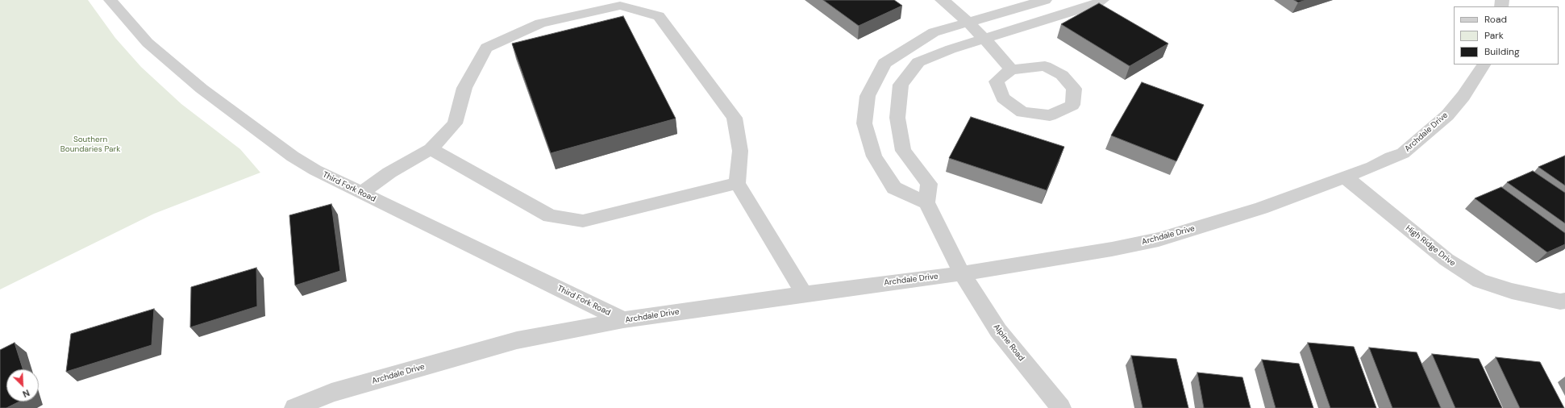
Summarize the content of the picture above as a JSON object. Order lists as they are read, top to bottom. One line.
{"streets":{"street":["Archdale Drive","Third Fork Road","High Ridge Drive","Alpine Road"]},"crossings":[["Archdale Drive","Third Fork Road"],["Archdale Drive","High Ridge Drive"],["Archdale Drive","Alpine Road"]],"parks":["Southern Boundaries Park"],"legend":["Road","Park","Building"],"north":"bottom right"}
